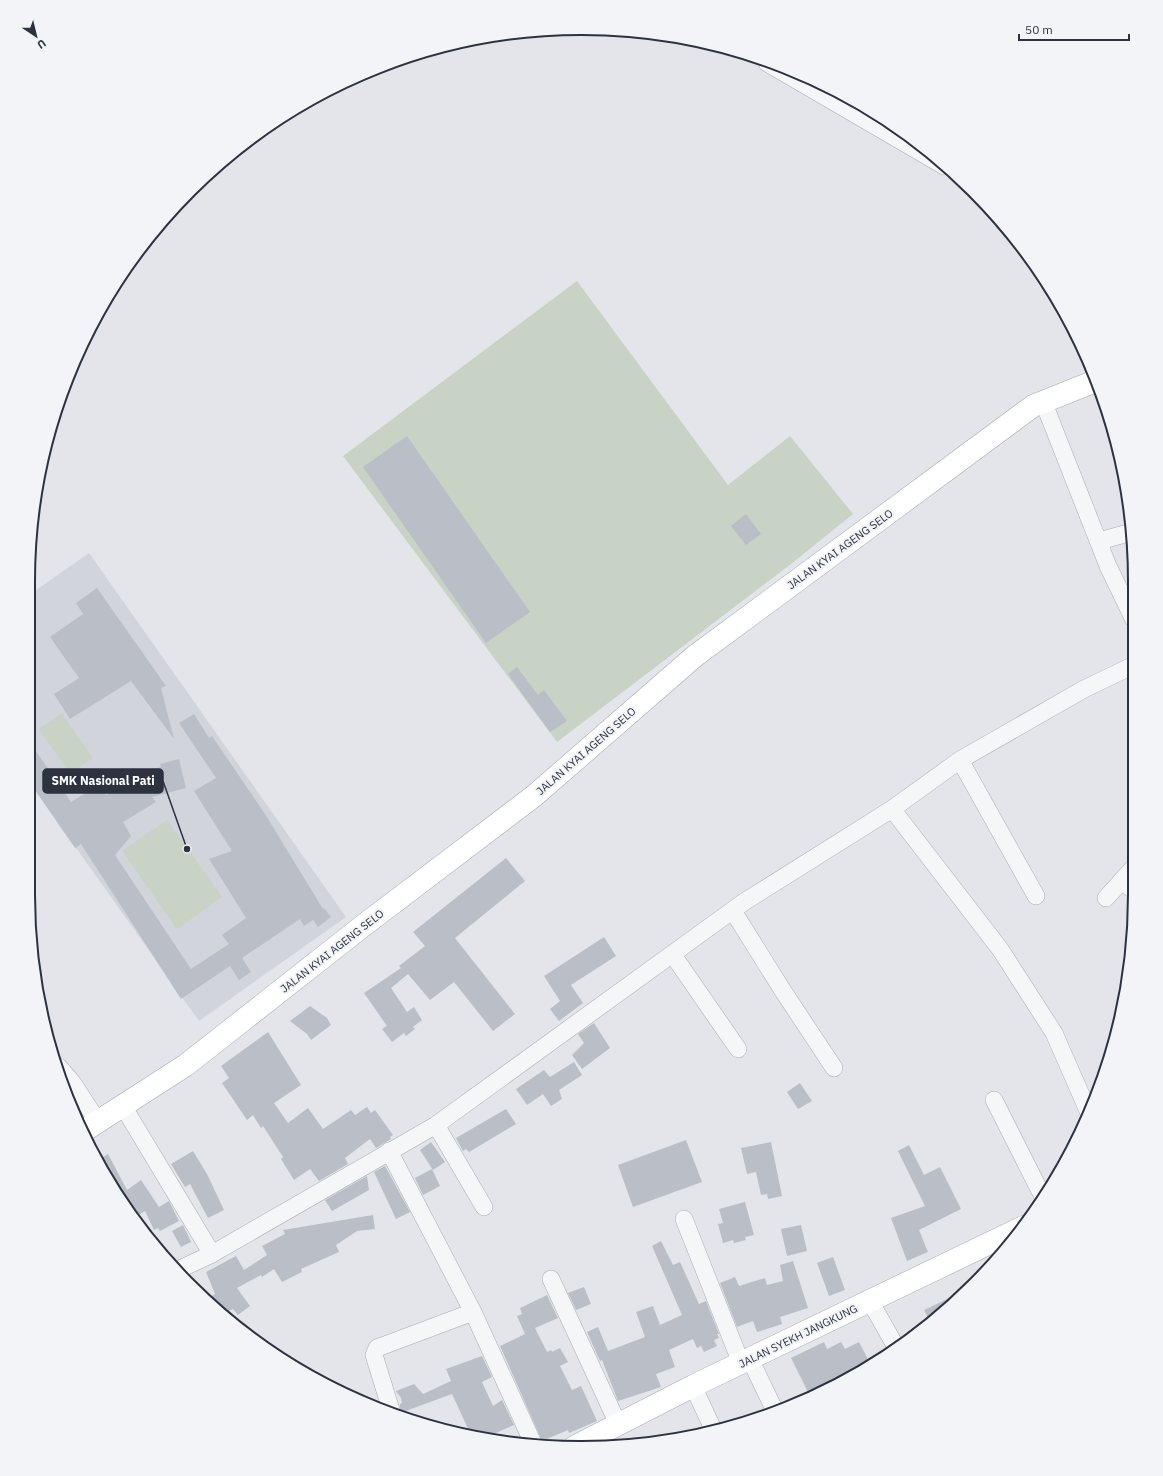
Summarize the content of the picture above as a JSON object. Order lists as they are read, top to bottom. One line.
{"streets":{"main road":["JALAN KYAI AGENG SELO","JALAN SYEKH JANGKUNG"]},"places":["SMK Nasional Pati"],"scale_bar":"50 m","north":"bottom right"}
